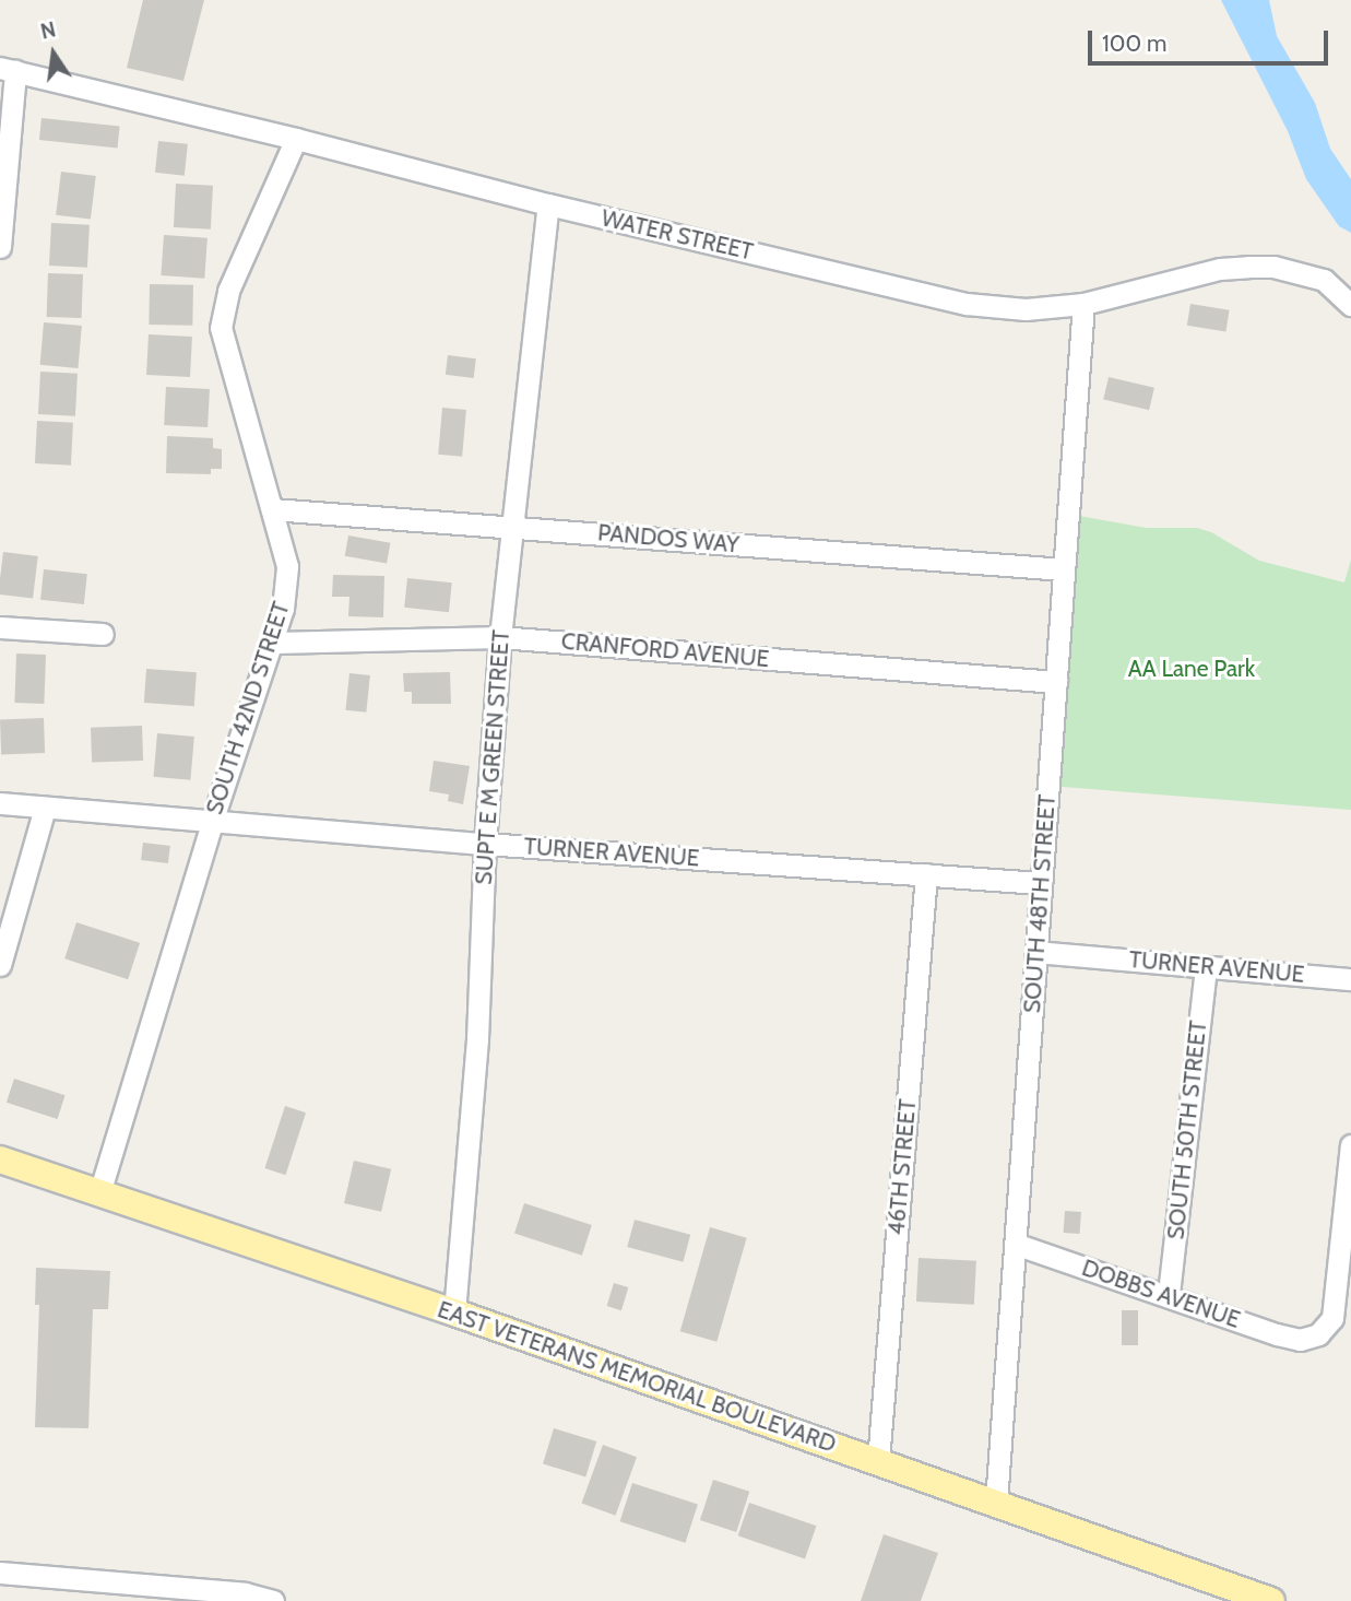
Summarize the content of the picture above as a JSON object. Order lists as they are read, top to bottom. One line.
{"streets":{"main road":["EAST VETERANS MEMORIAL BOULEVARD"],"street":["WATER STREET","PANDOS WAY","CRANFORD AVENUE","SOUTH 42ND STREET","SUPT E M GREEN STREET","TURNER AVENUE","SOUTH 48TH STREET","SOUTH 50TH STREET","46TH STREET","DOBBS AVENUE"]},"crossings":[["WATER STREET","SOUTH 42ND STREET"],["WATER STREET","SUPT E M GREEN STREET"],["WATER STREET","SOUTH 48TH STREET"],["PANDOS WAY","SOUTH 42ND STREET"],["PANDOS WAY","SUPT E M GREEN STREET"],["PANDOS WAY","SOUTH 48TH STREET"],["CRANFORD AVENUE","SOUTH 42ND STREET"],["CRANFORD AVENUE","SUPT E M GREEN STREET"],["CRANFORD AVENUE","SOUTH 48TH STREET"],["SOUTH 42ND STREET","TURNER AVENUE"],["SOUTH 42ND STREET","EAST VETERANS MEMORIAL BOULEVARD"],["SUPT E M GREEN STREET","TURNER AVENUE"],["SUPT E M GREEN STREET","EAST VETERANS MEMORIAL BOULEVARD"],["TURNER AVENUE","SOUTH 48TH STREET"],["TURNER AVENUE","SOUTH 50TH STREET"],["TURNER AVENUE","46TH STREET"],["SOUTH 48TH STREET","DOBBS AVENUE"],["SOUTH 48TH STREET","EAST VETERANS MEMORIAL BOULEVARD"],["SOUTH 50TH STREET","DOBBS AVENUE"],["46TH STREET","EAST VETERANS MEMORIAL BOULEVARD"]],"parks":["AA Lane Park"],"scale_bar":"100 m","north":"top"}
